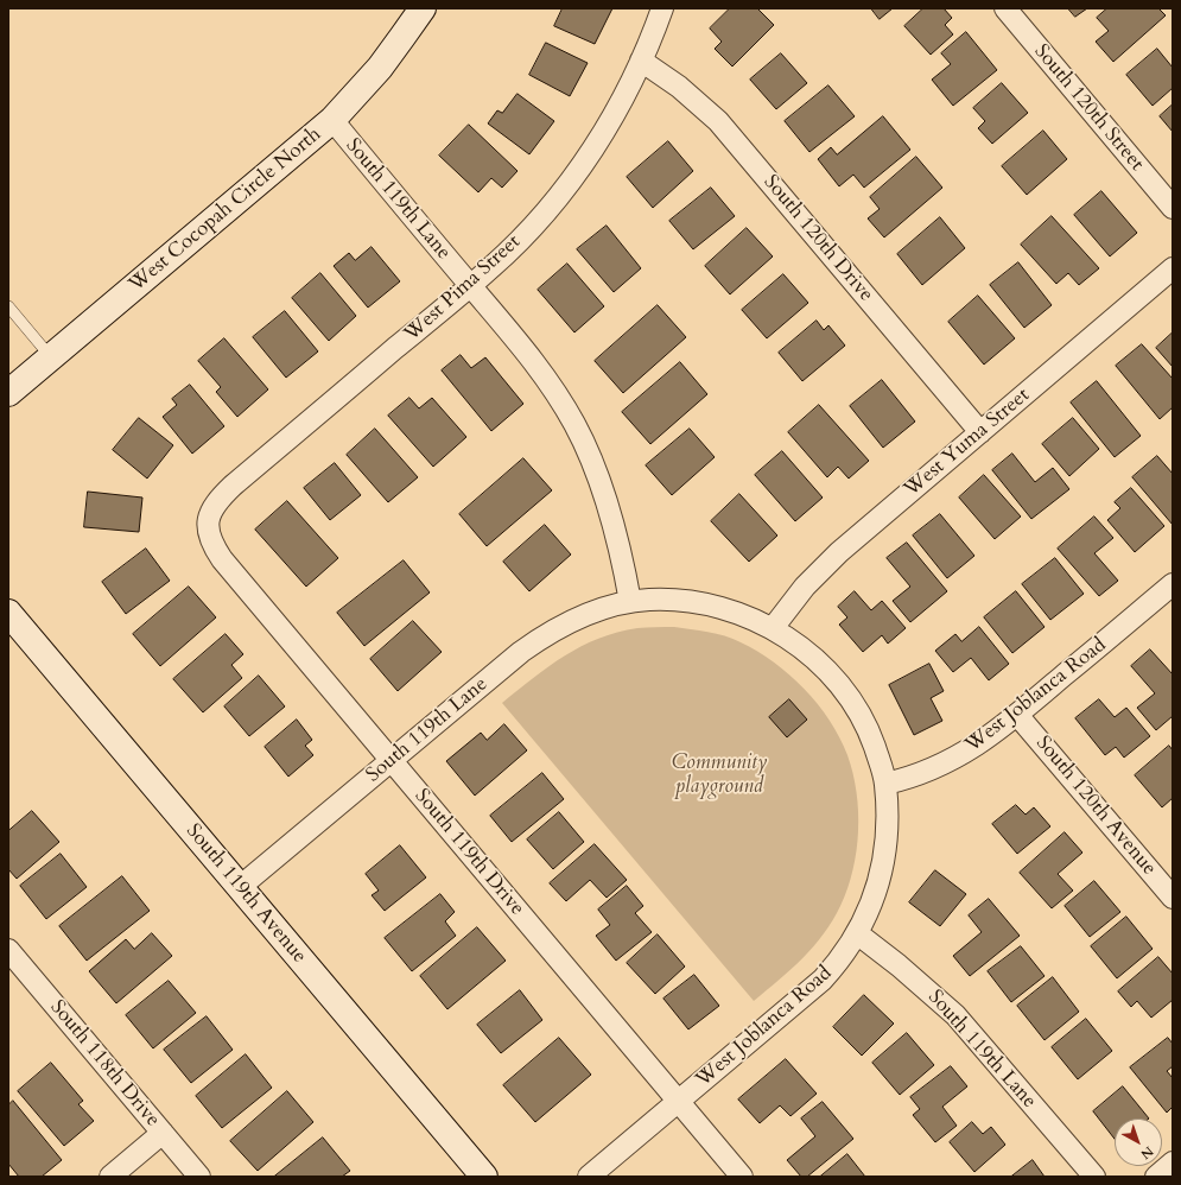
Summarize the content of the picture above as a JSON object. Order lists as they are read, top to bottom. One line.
{"streets":{"street":["South 120th Street","South 119th Lane","West Cocopah Circle North","South 120th Drive","West Pima Street","West Yuma Street","West Joblanca Road","South 120th Avenue","South 119th Drive","South 119th Avenue","South 118th Drive"]},"crossings":[["South 119th Lane","West Cocopah Circle North"],["South 119th Lane","West Pima Street"],["South 119th Lane","West Yuma Street"],["South 119th Lane","West Joblanca Road"],["South 119th Lane","South 119th Drive"],["South 119th Lane","South 119th Avenue"],["South 120th Drive","West Pima Street"],["South 120th Drive","West Yuma Street"],["West Pima Street","South 119th Drive"],["West Joblanca Road","South 120th Avenue"],["West Joblanca Road","South 119th Drive"]],"parks":["Community playground"],"north":"bottom right"}
